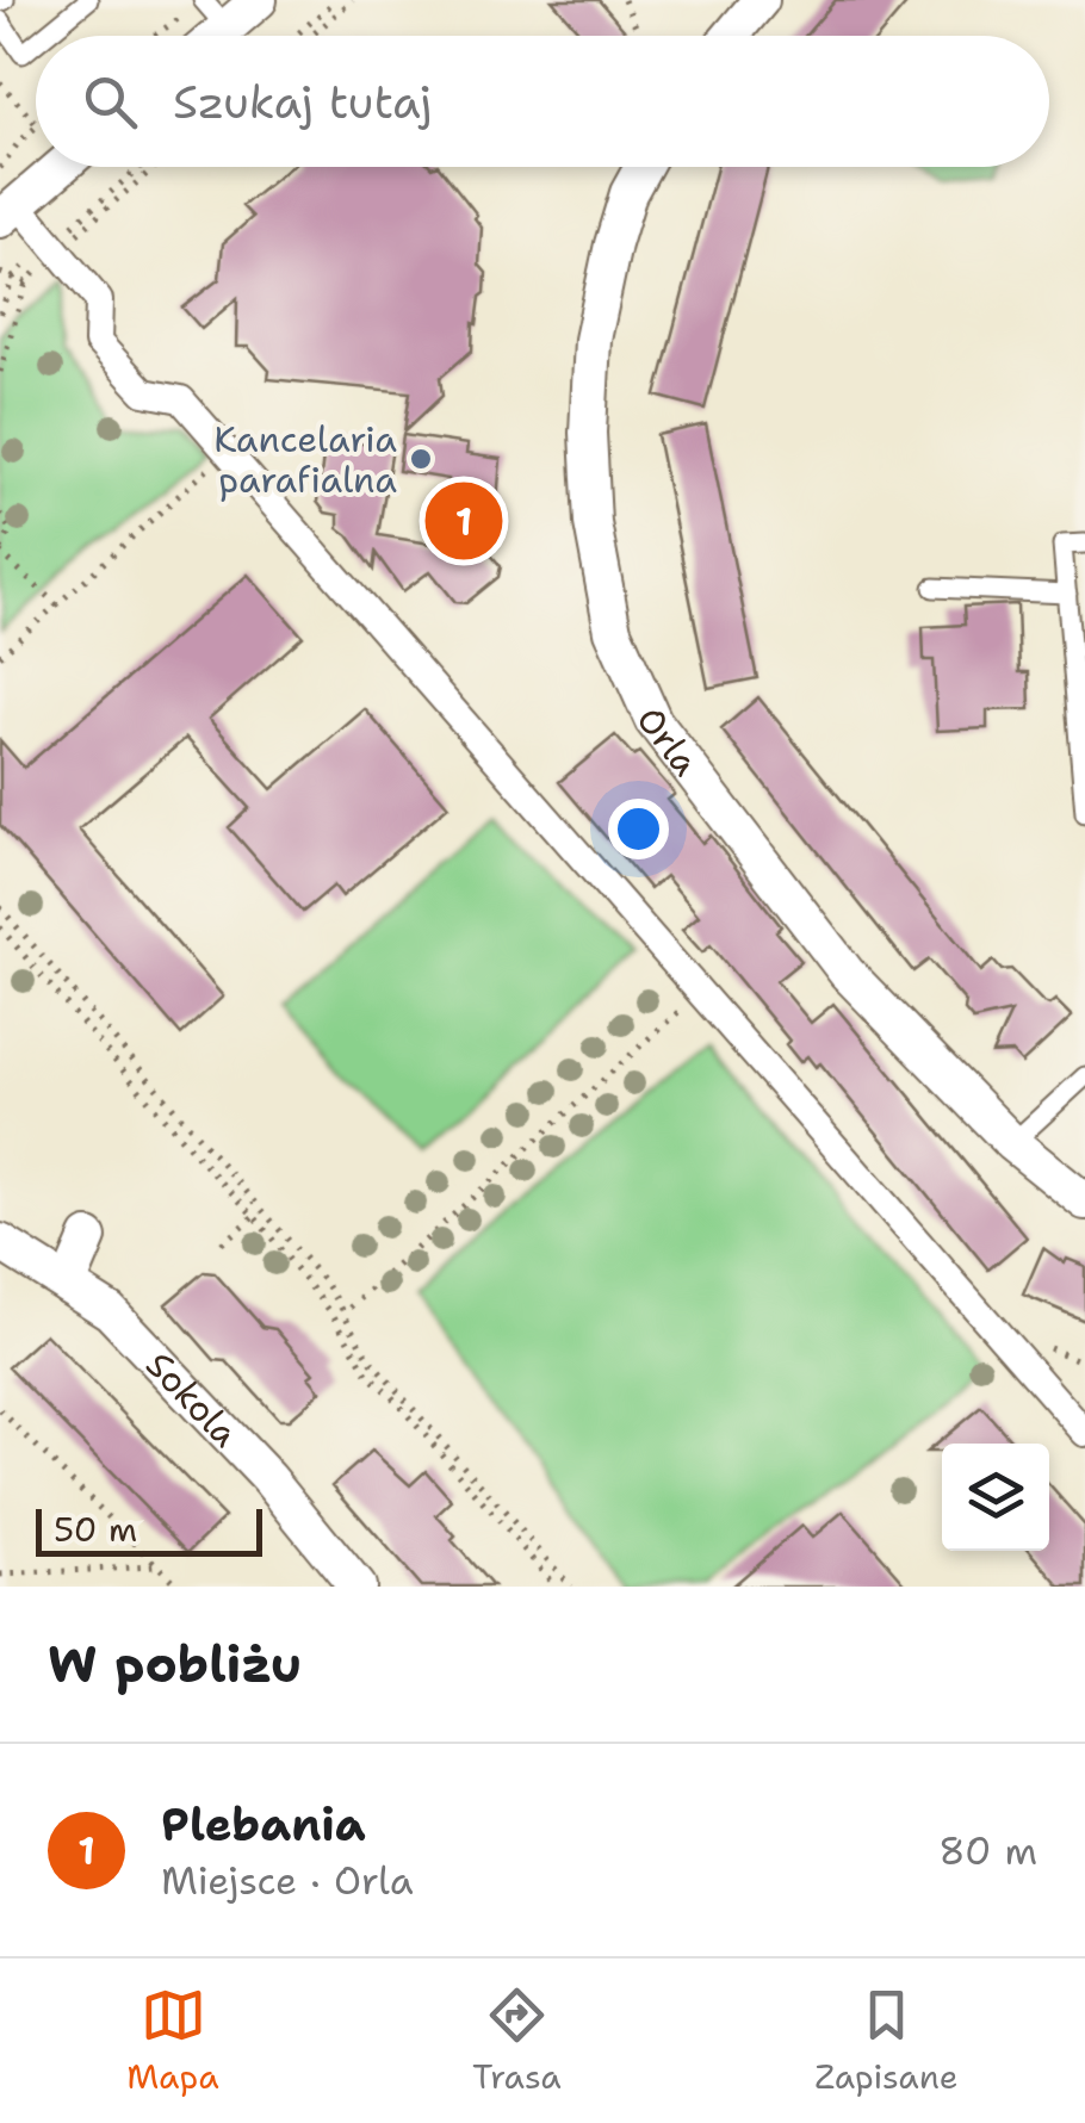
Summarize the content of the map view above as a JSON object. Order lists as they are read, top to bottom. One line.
{"streets":{"street":["Orla","Sokola"]},"places":["Kancelaria parafialna"],"scale_bar":"50 m","page":{"search":"Szukaj tutaj","pins":"1","scale":"50 m","heading":"W pobliżu","list":[{"mark":"1","name":"Plebania","note":"Miejsce · Orla","value":"80 m"}],"nav":["Mapa","Trasa","Zapisane"]}}
